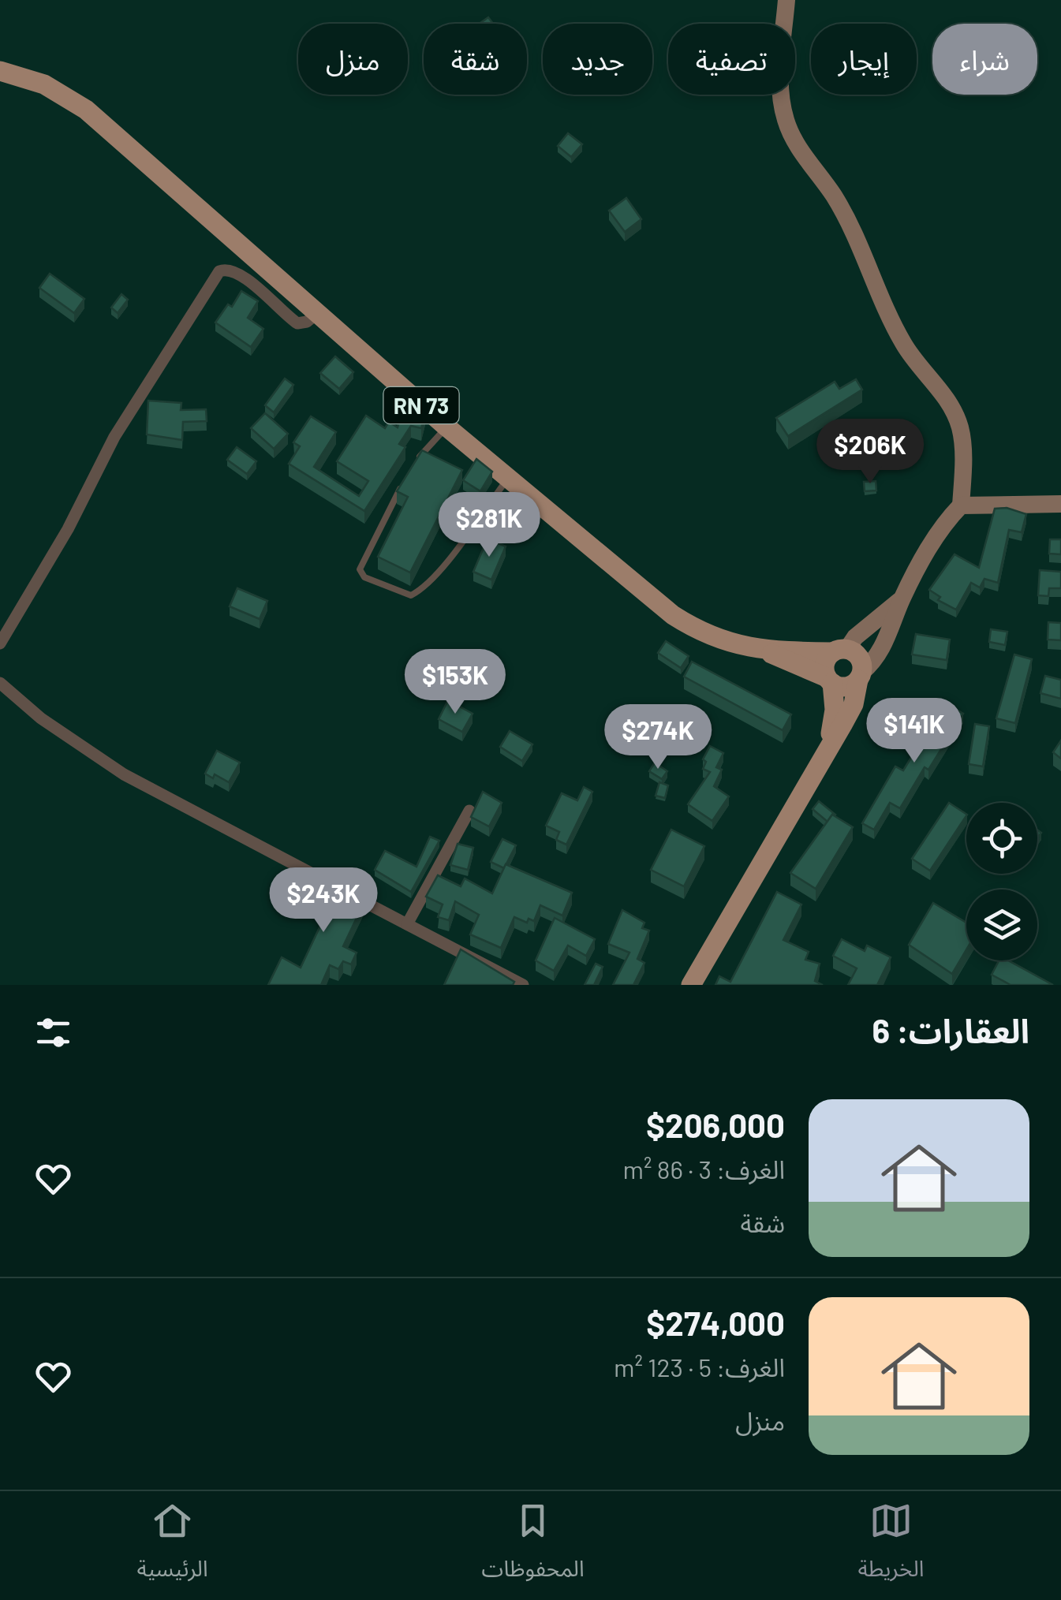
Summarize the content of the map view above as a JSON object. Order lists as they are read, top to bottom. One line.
{"streets":{"main road":["RN 73"]},"page":{"chip":["شراء","إيجار","تصفية","جديد","شقة","منزل"],"price":["$206K","$281K","$153K","$141K","$274K","$243K"],"heading":"العقارات: 6","list":[{"name":"$206,000","note":"الغرف: 3 · 86 m² · شقة"},{"name":"$274,000","note":"الغرف: 5 · 123 m² · منزل"}],"tabs":["الخريطة","المحفوظات","الرئيسية"]}}
